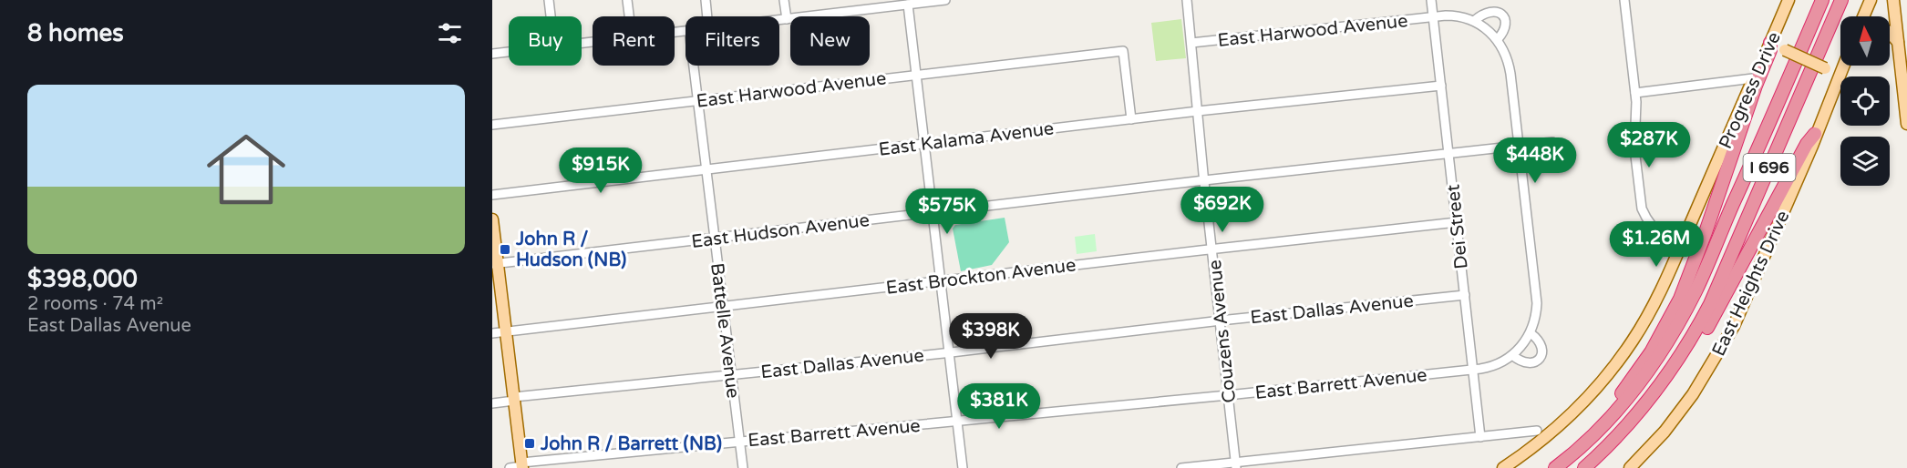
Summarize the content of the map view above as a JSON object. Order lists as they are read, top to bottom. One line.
{"streets":{"highway":["I 696"],"main road":["Progress Drive","East Heights Drive"],"street":["East Harwood Avenue","East Kalama Avenue","Dei Street","East Hudson Avenue","East Brockton Avenue","East Dallas Avenue","Battelle Avenue","Couzens Avenue","East Barrett Avenue"]},"crossings":[["East Harwood Avenue","East Kalama Avenue"],["East Harwood Avenue","Dei Street"],["East Harwood Avenue","Battelle Avenue"],["East Harwood Avenue","Couzens Avenue"],["East Kalama Avenue","Dei Street"],["East Kalama Avenue","Battelle Avenue"],["East Kalama Avenue","Couzens Avenue"],["Dei Street","East Hudson Avenue"],["Dei Street","East Brockton Avenue"],["Dei Street","East Dallas Avenue"],["Dei Street","East Barrett Avenue"],["East Hudson Avenue","Battelle Avenue"],["East Hudson Avenue","Couzens Avenue"],["East Brockton Avenue","Battelle Avenue"],["East Brockton Avenue","Couzens Avenue"],["East Dallas Avenue","Battelle Avenue"],["East Dallas Avenue","Couzens Avenue"],["Battelle Avenue","East Barrett Avenue"],["Couzens Avenue","East Barrett Avenue"]],"places":{"transit":["John R / Hudson (NB)","John R / Barrett (NB)"]},"north":"top","page":{"heading":"8 homes","chip":["Buy","Rent","Filters","New"],"list":[{"name":"$398,000","note":"2 rooms · 74 m² · East Dallas Avenue"}],"price":["$287K","$448K","$915K","$692K","$575K","$1.26M","$398K","$381K"]}}
